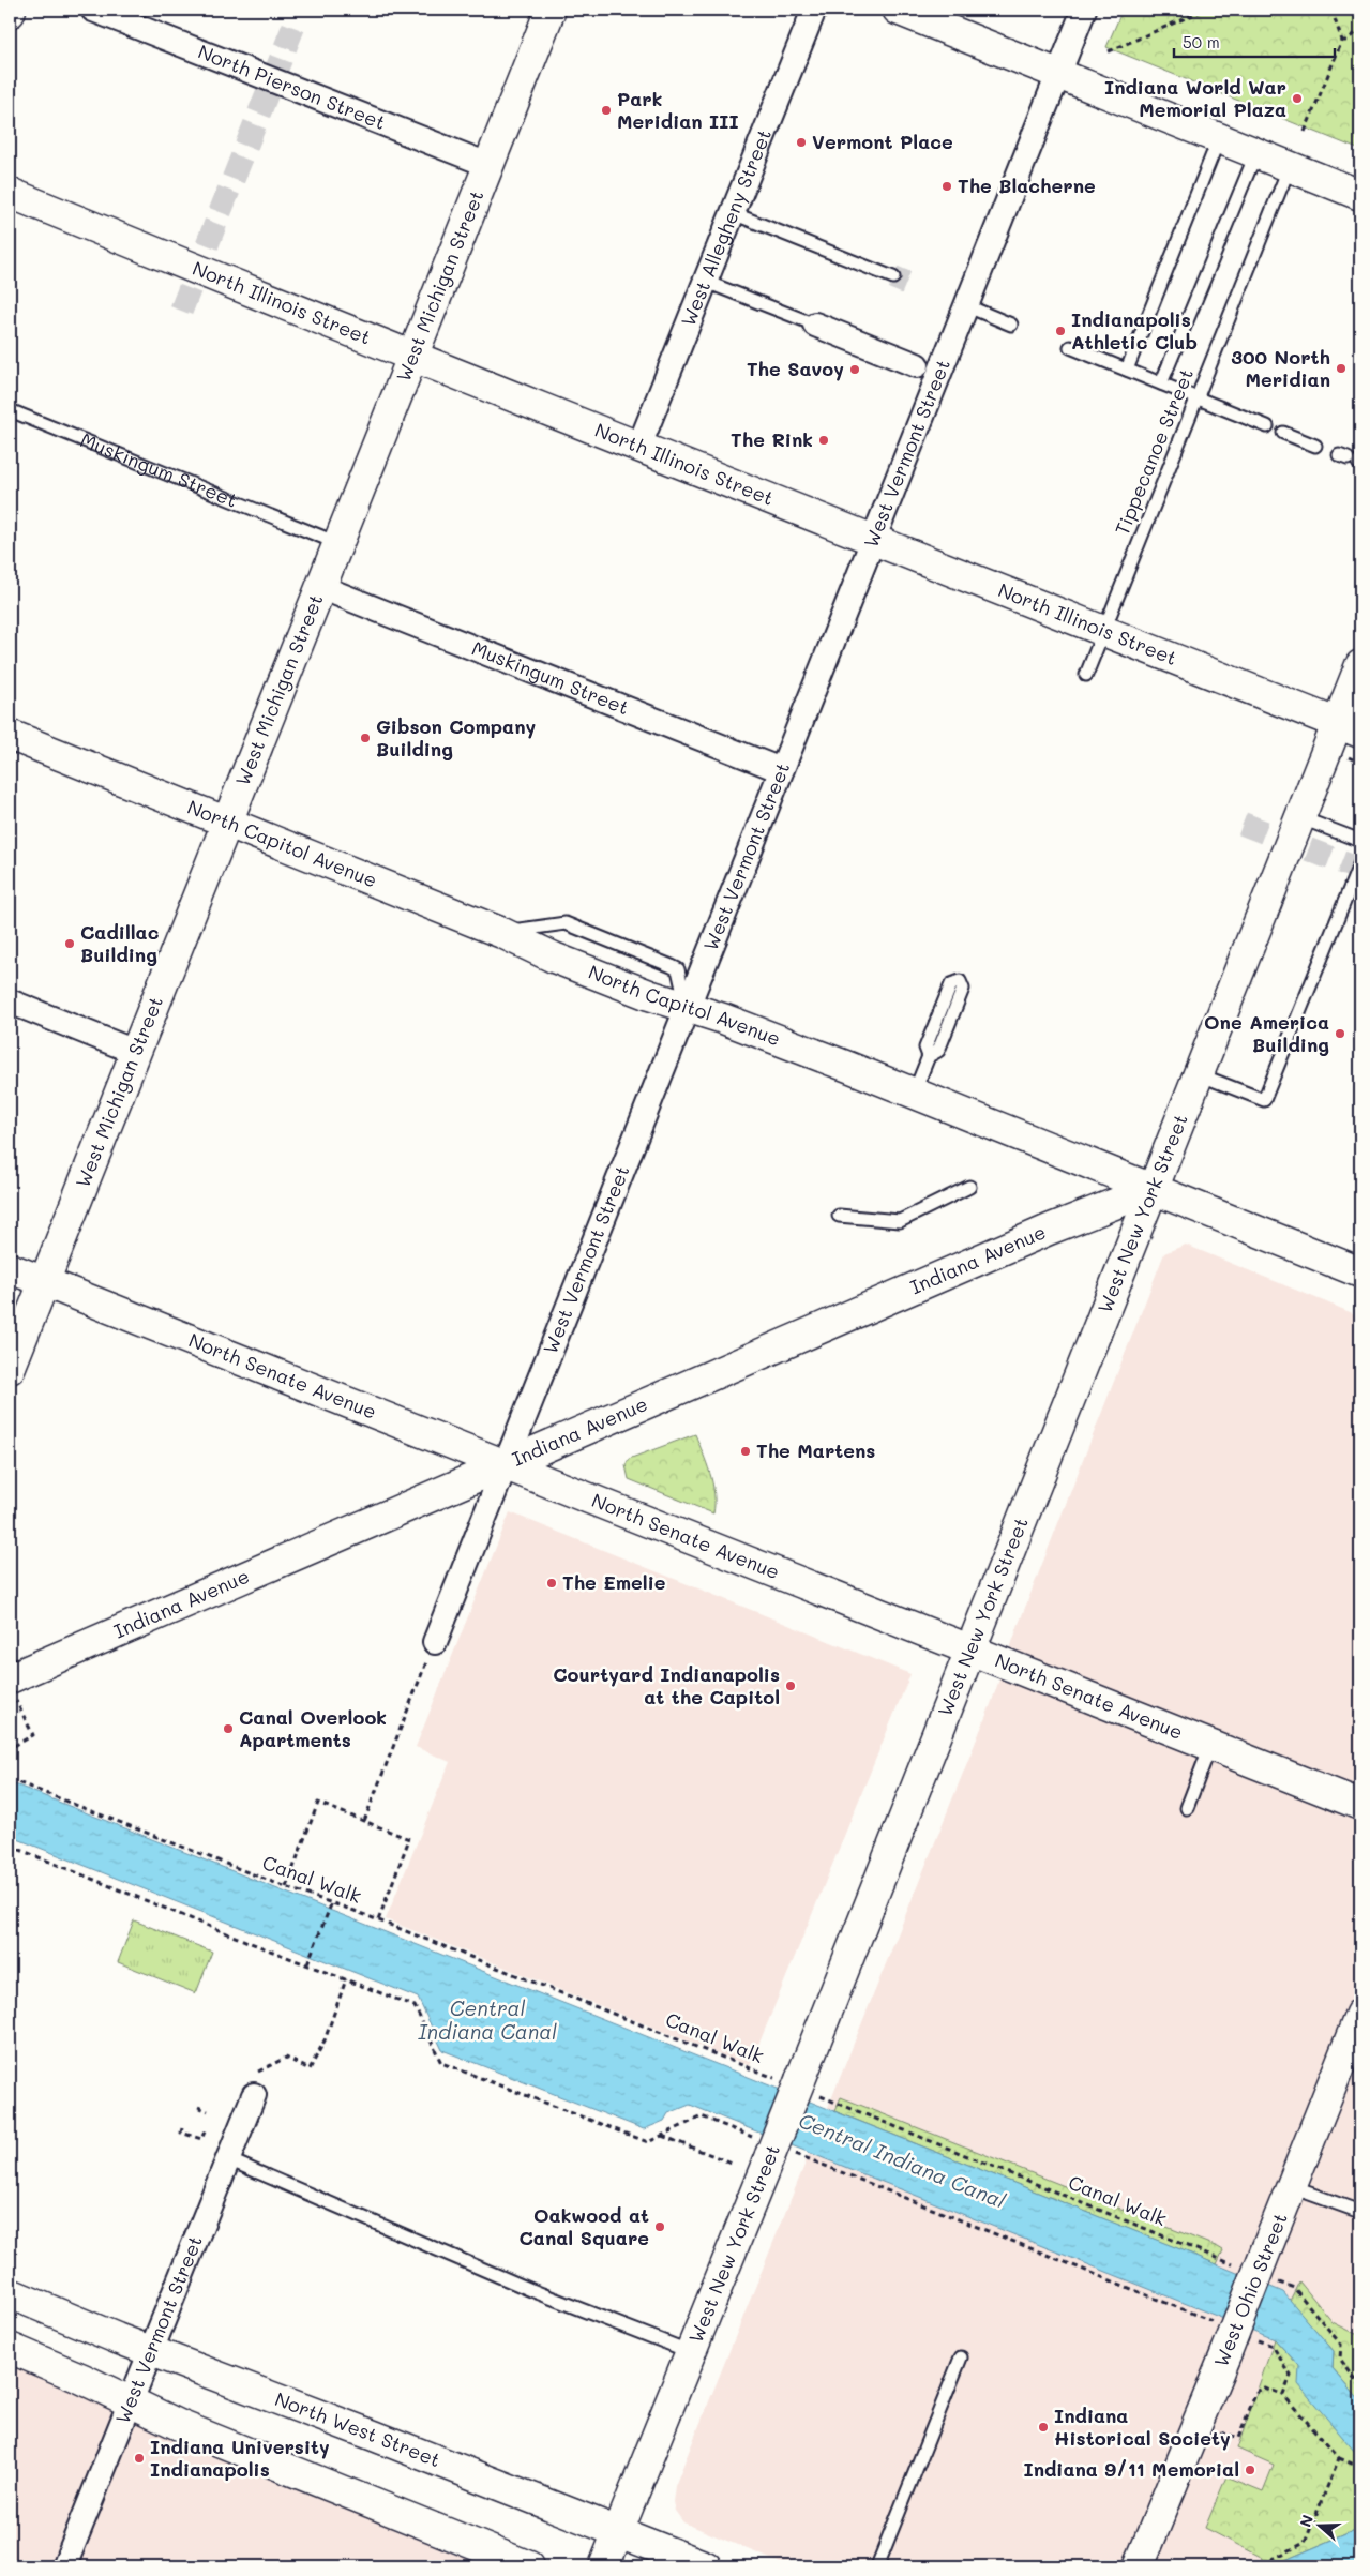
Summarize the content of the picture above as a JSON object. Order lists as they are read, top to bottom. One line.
{"streets":{"main road":["West Michigan Street","North Illinois Street","North Capitol Avenue","West New York Street","Indiana Avenue","North Senate Avenue","West Ohio Street","North West Street"],"street":["North Pierson Street","West Allegheny Street","West Vermont Street","Muskingum Street"],"lane":["Tippecanoe Street"],"path":["Canal Walk"]},"crossings":[["North Pierson Street","West Michigan Street"],["West Allegheny Street","North Illinois Street"],["West Michigan Street","North Illinois Street"],["West Michigan Street","Muskingum Street"],["West Michigan Street","North Capitol Avenue"],["West Michigan Street","North Senate Avenue"],["North Illinois Street","Tippecanoe Street"],["North Illinois Street","West Vermont Street"],["North Illinois Street","West New York Street"],["West Vermont Street","Muskingum Street"],["West Vermont Street","North Capitol Avenue"],["West Vermont Street","Indiana Avenue"],["West Vermont Street","North Senate Avenue"],["West Vermont Street","North West Street"],["North Capitol Avenue","West New York Street"],["North Capitol Avenue","Indiana Avenue"],["West New York Street","Indiana Avenue"],["West New York Street","North Senate Avenue"],["West New York Street","Canal Walk"],["West New York Street","North West Street"],["Indiana Avenue","North Senate Avenue"]],"water":["Central Indiana Canal"],"places":["Indiana World War Memorial Plaza","Park Meridian III","Vermont Place","The Blacherne","Indianapolis Athletic Club","300 North Meridian","The Savoy","The Rink","Gibson Company Building","Cadillac Building","One America Building","The Martens","The Emelie","Courtyard Indianapolis at the Capitol","Canal Overlook Apartments","Oakwood at Canal Square","Indiana Historical Society","Indiana University Indianapolis","Indiana 9/11 Memorial"],"scale_bar":"50 m","north":"left"}
